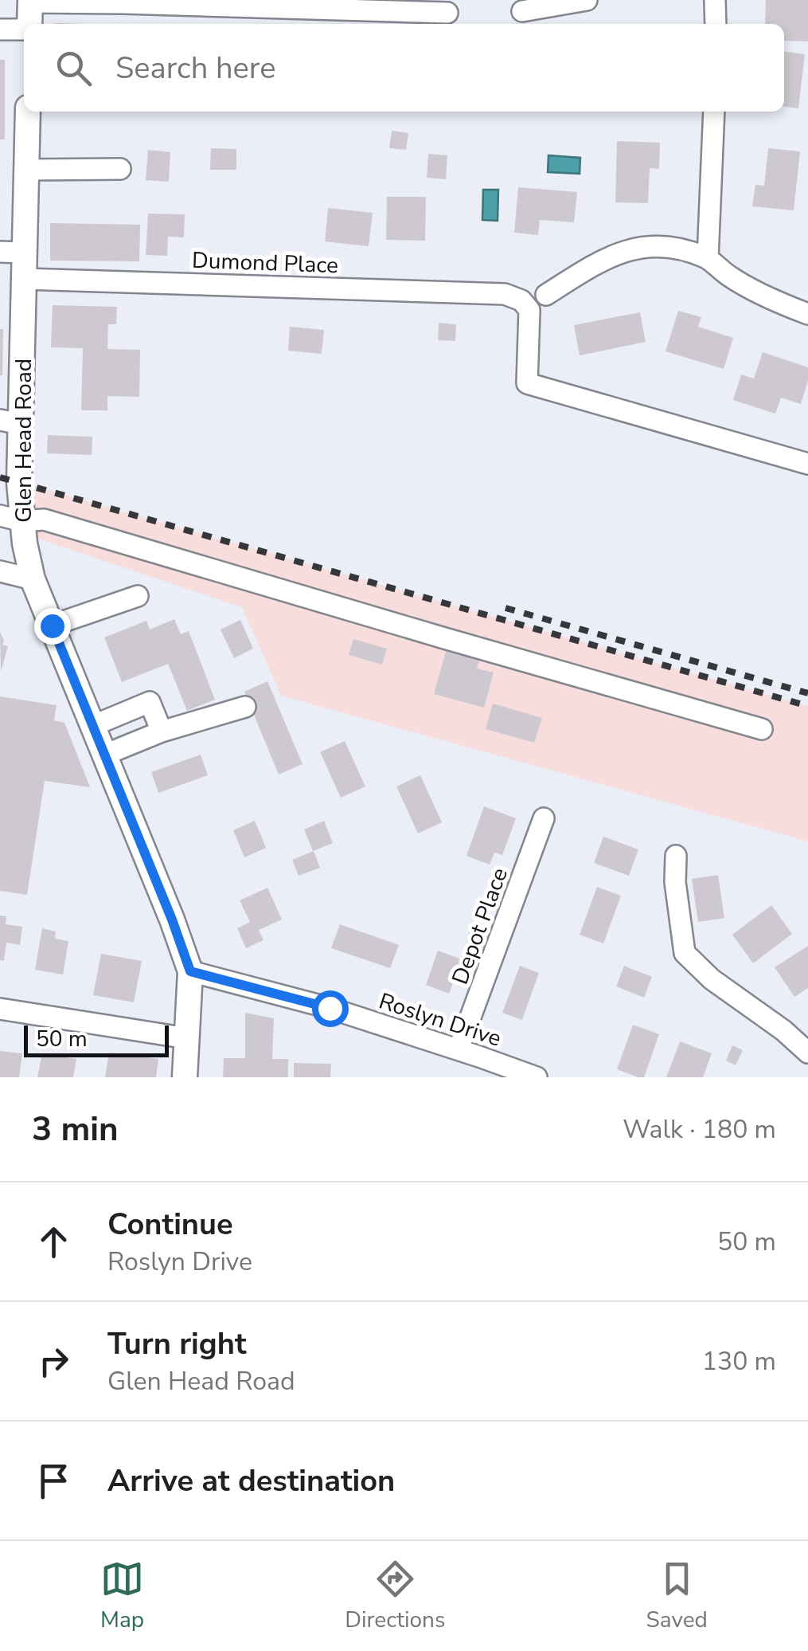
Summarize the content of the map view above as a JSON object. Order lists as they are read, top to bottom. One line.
{"streets":{"main road":["Glen Head Road"],"street":["Dumond Place","Depot Place","Roslyn Drive"]},"crossings":[["Dumond Place","Glen Head Road"],["Glen Head Road","Roslyn Drive"],["Depot Place","Roslyn Drive"]],"scale_bar":"50 m","page":{"search":"Search here","scale":"50 m","heading":["3 min","Walk · 180 m"],"list":[["Continue","Roslyn Drive","50 m"],["Turn right","Glen Head Road","130 m"],"Arrive at destination"],"nav":["Map","Directions","Saved"]}}
